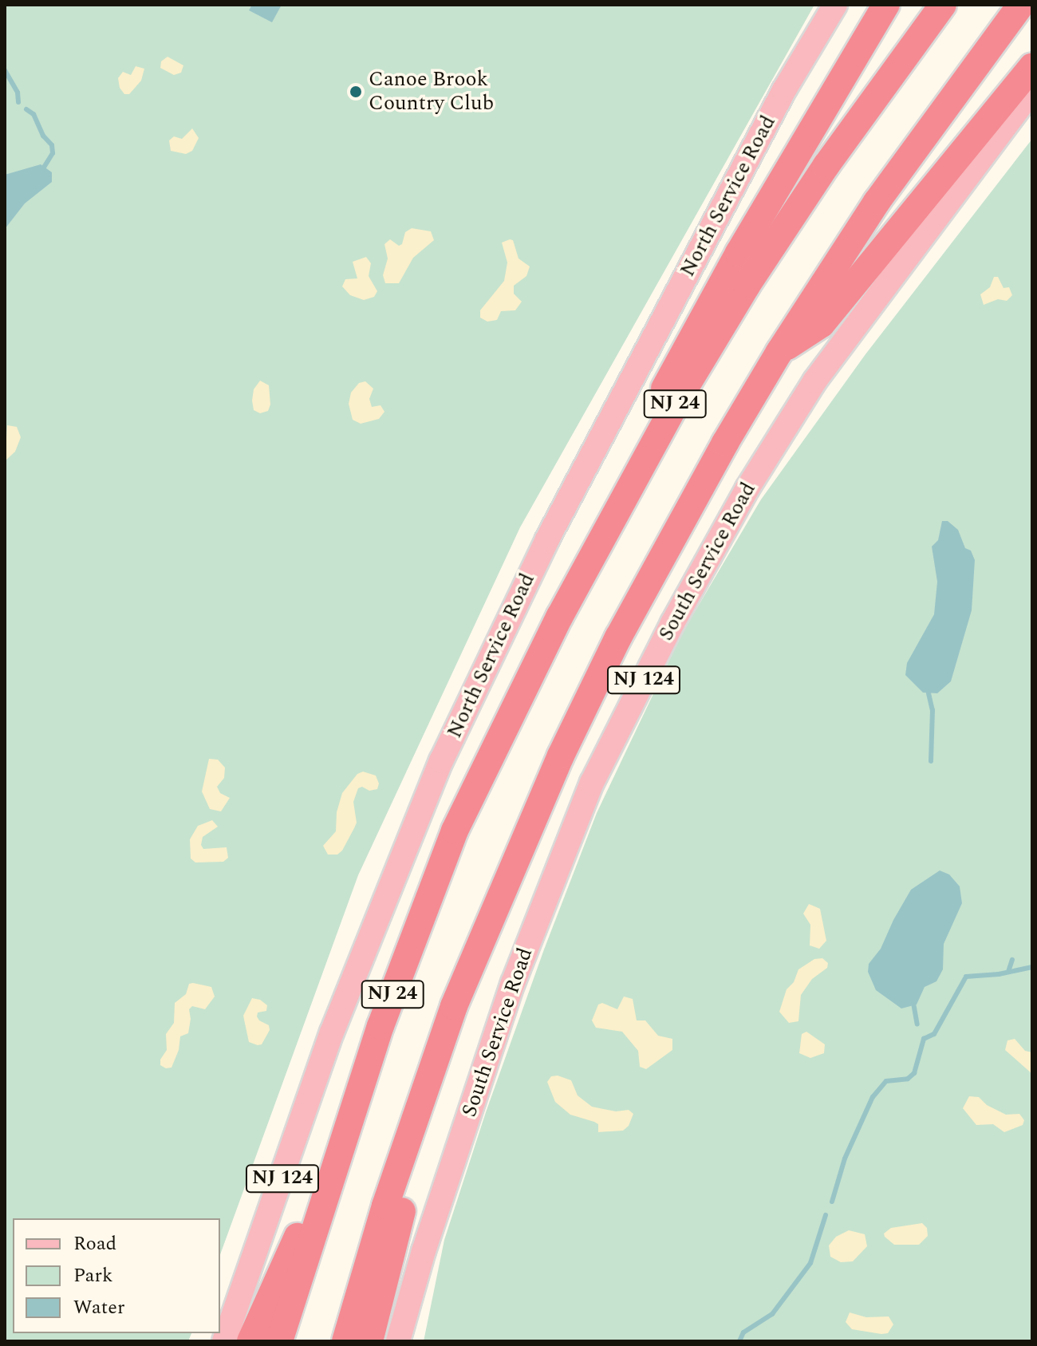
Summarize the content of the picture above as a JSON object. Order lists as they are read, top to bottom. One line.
{"streets":{"highway":["NJ 24"],"main road":["North Service Road","South Service Road","NJ 124"]},"places":["Canoe Brook Country Club"],"legend":["Road","Park","Water"]}
